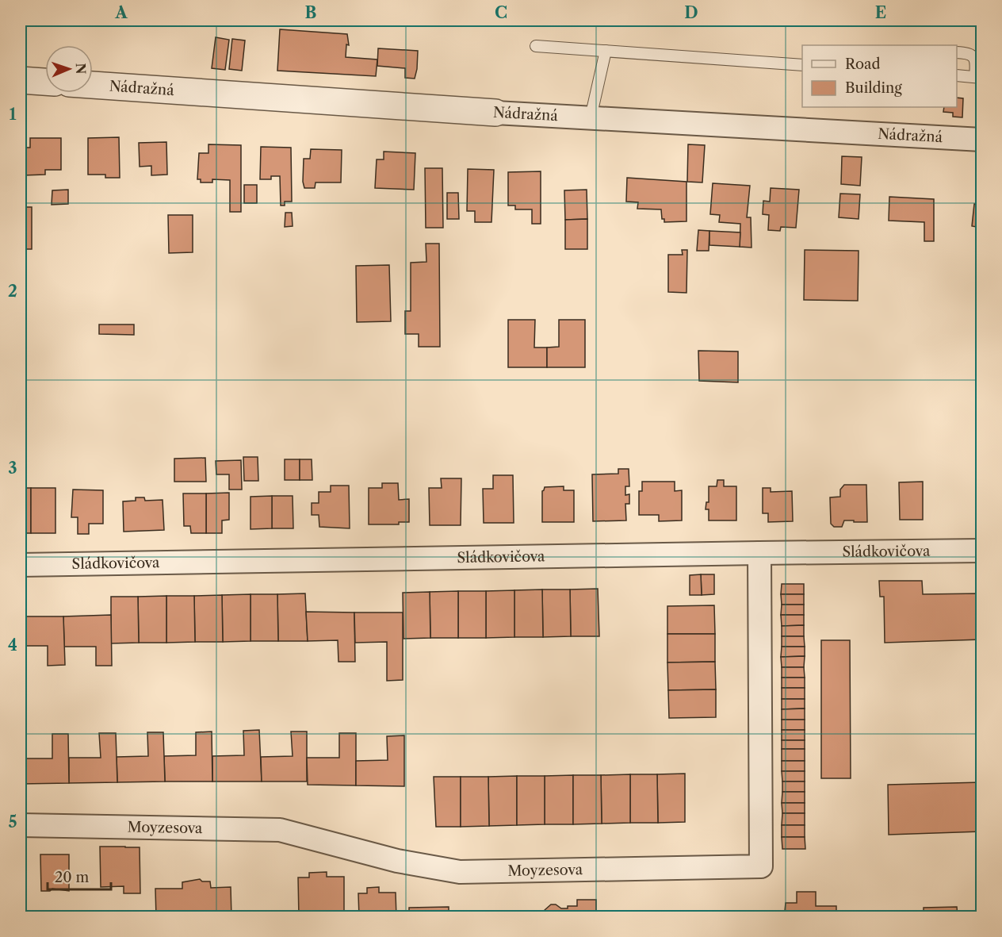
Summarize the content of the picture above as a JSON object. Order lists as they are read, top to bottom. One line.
{"streets":{"street":["Nádražná","Sládkovičova","Moyzesova"]},"crossings":[["Sládkovičova","Moyzesova"]],"legend":["Road","Building"],"scale_bar":"20 m","north":"right","grid":{"columns":["A","B","C","D","E"],"rows":["1","2","3","4","5"]}}
